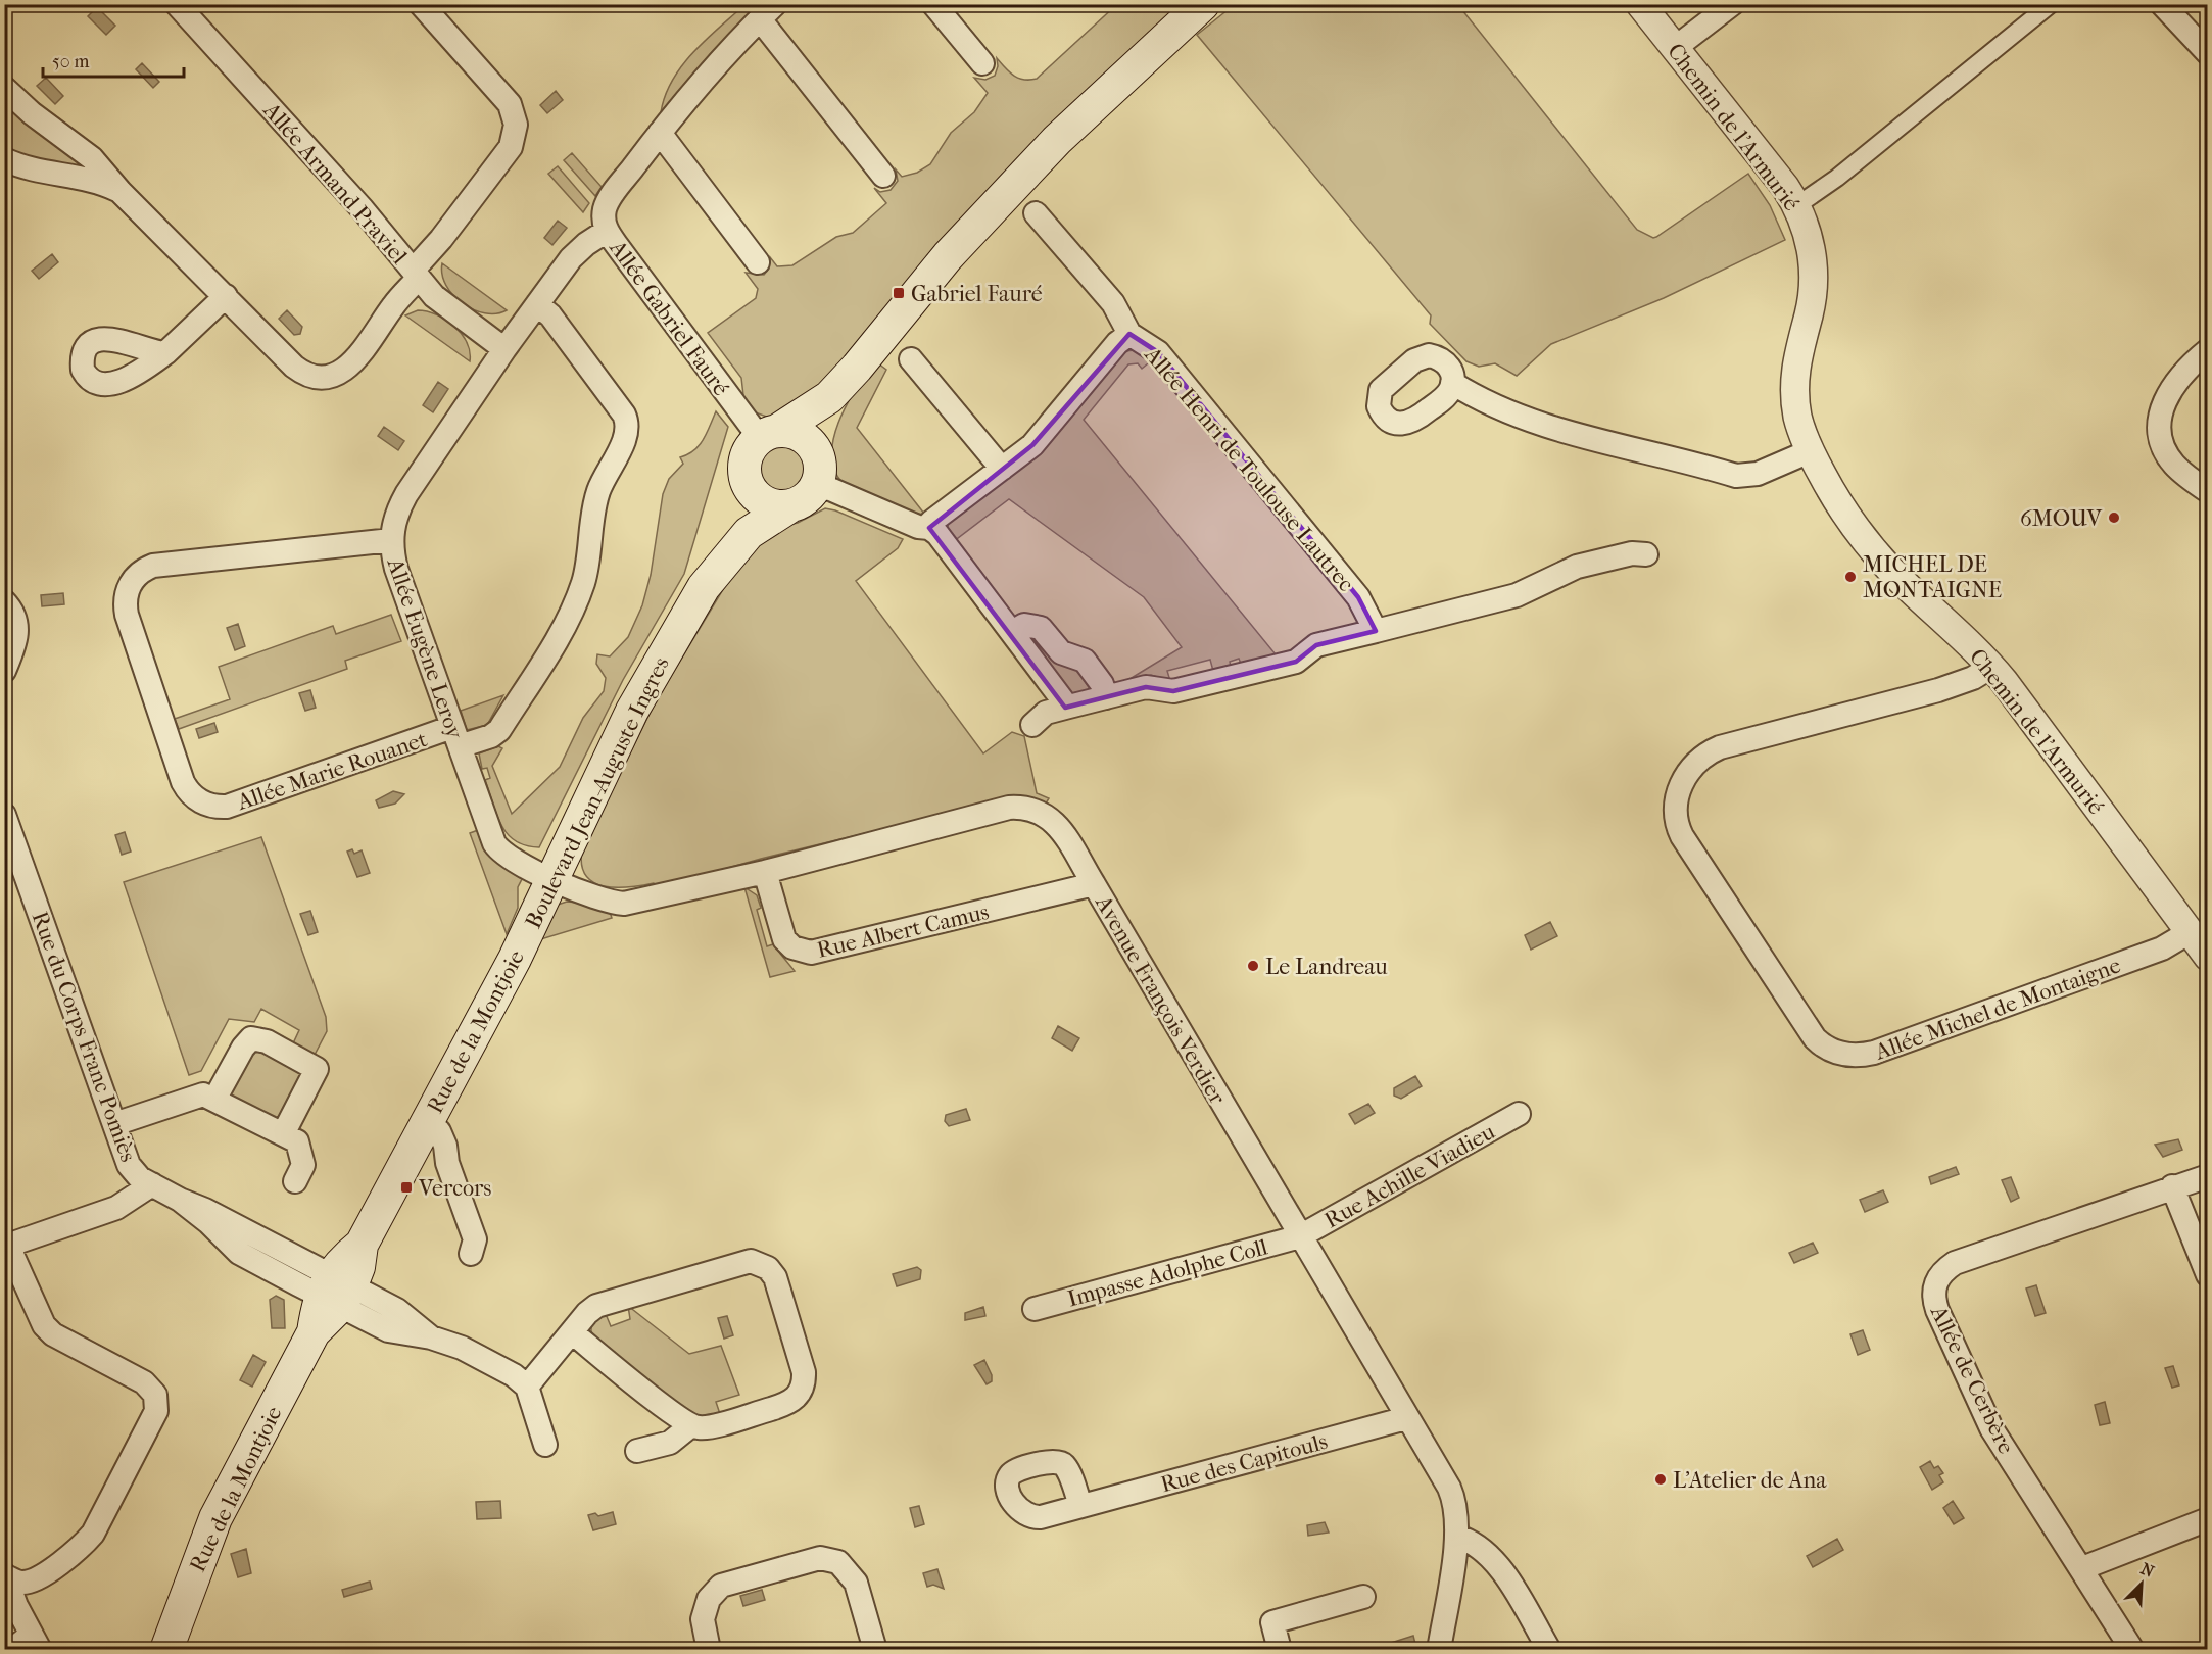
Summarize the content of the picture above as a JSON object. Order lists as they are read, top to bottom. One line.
{"streets":{"main road":["Boulevard Jean-Auguste Ingres","Rue de la Montjoie"],"street":["Chemin de l'Armurié","Allée Armand Praviel","Allée Gabriel Fauré","Allée Henri de Toulouse Lautrec","Allée Eugène Leroy","Allée Marie Rouanet","Rue Albert Camus","Avenue François Verdier","Allée Michel de Montaigne","Rue du Corps Franc Pomiès","Rue Achille Viadieu","Impasse Adolphe Coll","Allée de Cerbère","Rue des Capitouls"]},"crossings":[["Chemin de l'Armurié","Allée Michel de Montaigne"],["Allée Armand Praviel","Allée Eugène Leroy"],["Allée Gabriel Fauré","Allée Eugène Leroy"],["Allée Gabriel Fauré","Boulevard Jean-Auguste Ingres"],["Allée Eugène Leroy","Allée Marie Rouanet"],["Allée Eugène Leroy","Boulevard Jean-Auguste Ingres"],["Allée Eugène Leroy","Avenue François Verdier"],["Boulevard Jean-Auguste Ingres","Avenue François Verdier"],["Boulevard Jean-Auguste Ingres","Rue de la Montjoie"],["Rue Albert Camus","Avenue François Verdier"],["Avenue François Verdier","Rue Achille Viadieu"],["Avenue François Verdier","Impasse Adolphe Coll"],["Avenue François Verdier","Rue des Capitouls"],["Rue de la Montjoie","Rue du Corps Franc Pomiès"],["Rue Achille Viadieu","Impasse Adolphe Coll"]],"places":{"transit":["Gabriel Fauré","Vercors"],"other":["6MOUV","MICHEL DE MONTAIGNE","Le Landreau","L'Atelier de Ana"]},"scale_bar":"50 m","north":"top right"}
